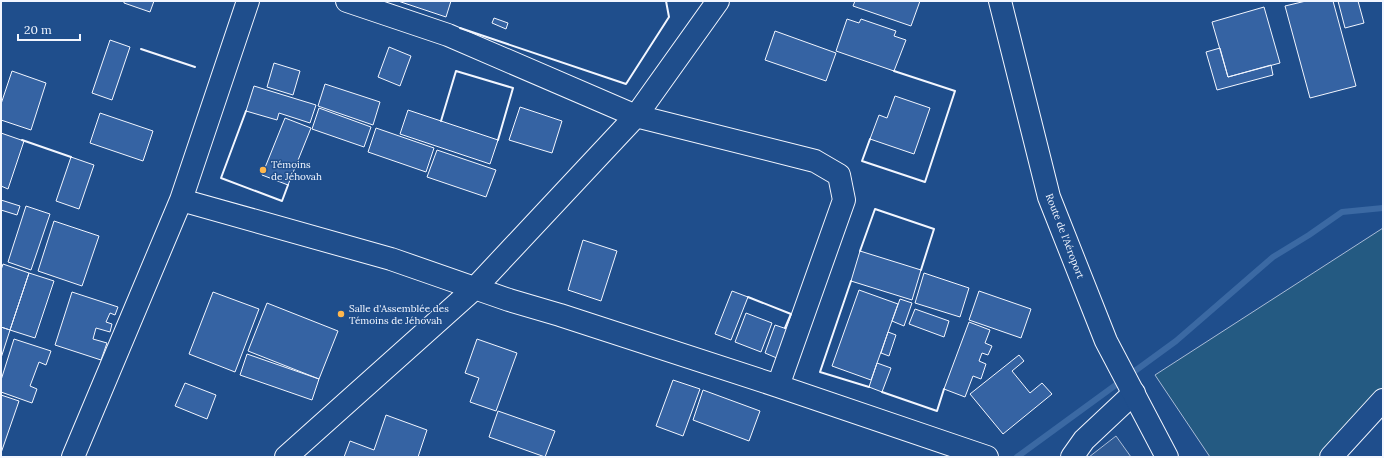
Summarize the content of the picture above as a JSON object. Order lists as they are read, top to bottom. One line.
{"streets":{"street":["Route de l'Aéroport"]},"places":["Témoins de Jéhovah","Salle d'Assemblée des Témoins de Jéhovah"],"scale_bar":"20 m"}
